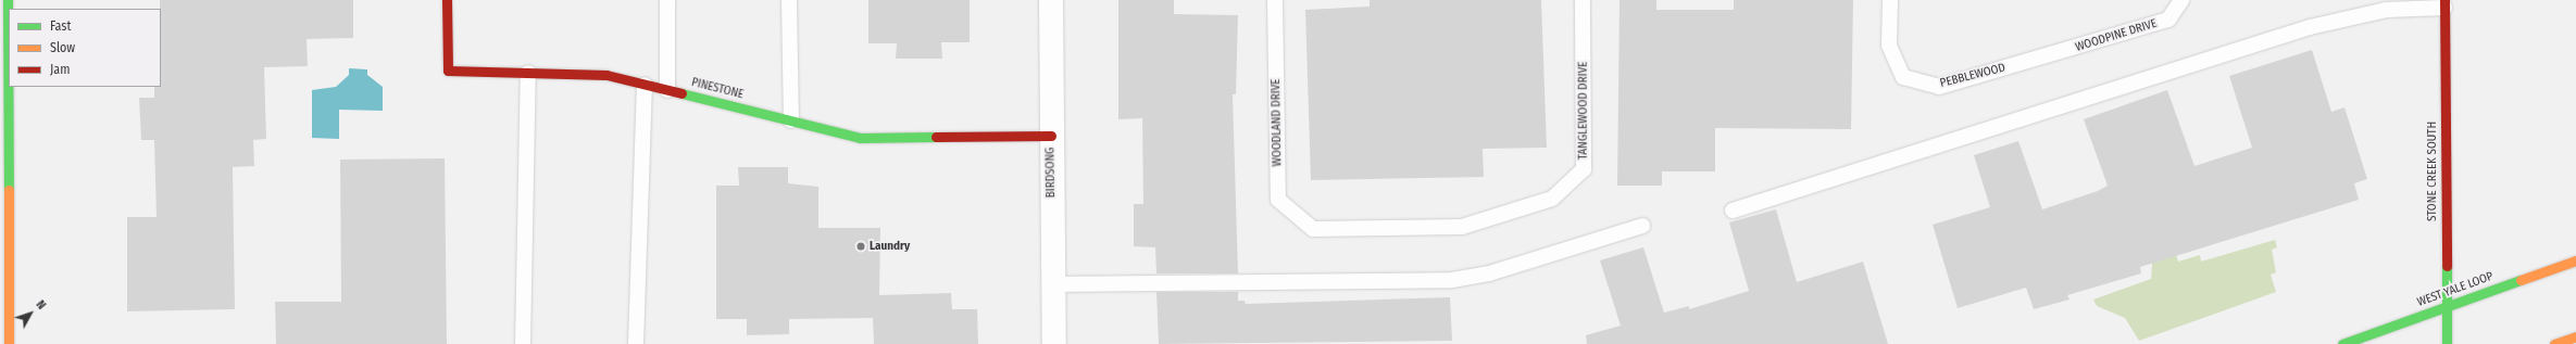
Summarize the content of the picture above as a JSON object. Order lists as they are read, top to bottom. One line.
{"streets":{"street":["PINESTONE","STONE CREEK SOUTH","BIRDSONG","WEST YALE LOOP"],"lane":["WOODPINE DRIVE","PEBBLEWOOD","TANGLEWOOD DRIVE","WOODLAND DRIVE"]},"crossings":[["WOODPINE DRIVE","PEBBLEWOOD"],["PINESTONE","BIRDSONG"],["TANGLEWOOD DRIVE","WOODLAND DRIVE"],["STONE CREEK SOUTH","WEST YALE LOOP"]],"places":["Laundry"],"legend":["Fast","Slow","Jam"],"north":"top right"}
